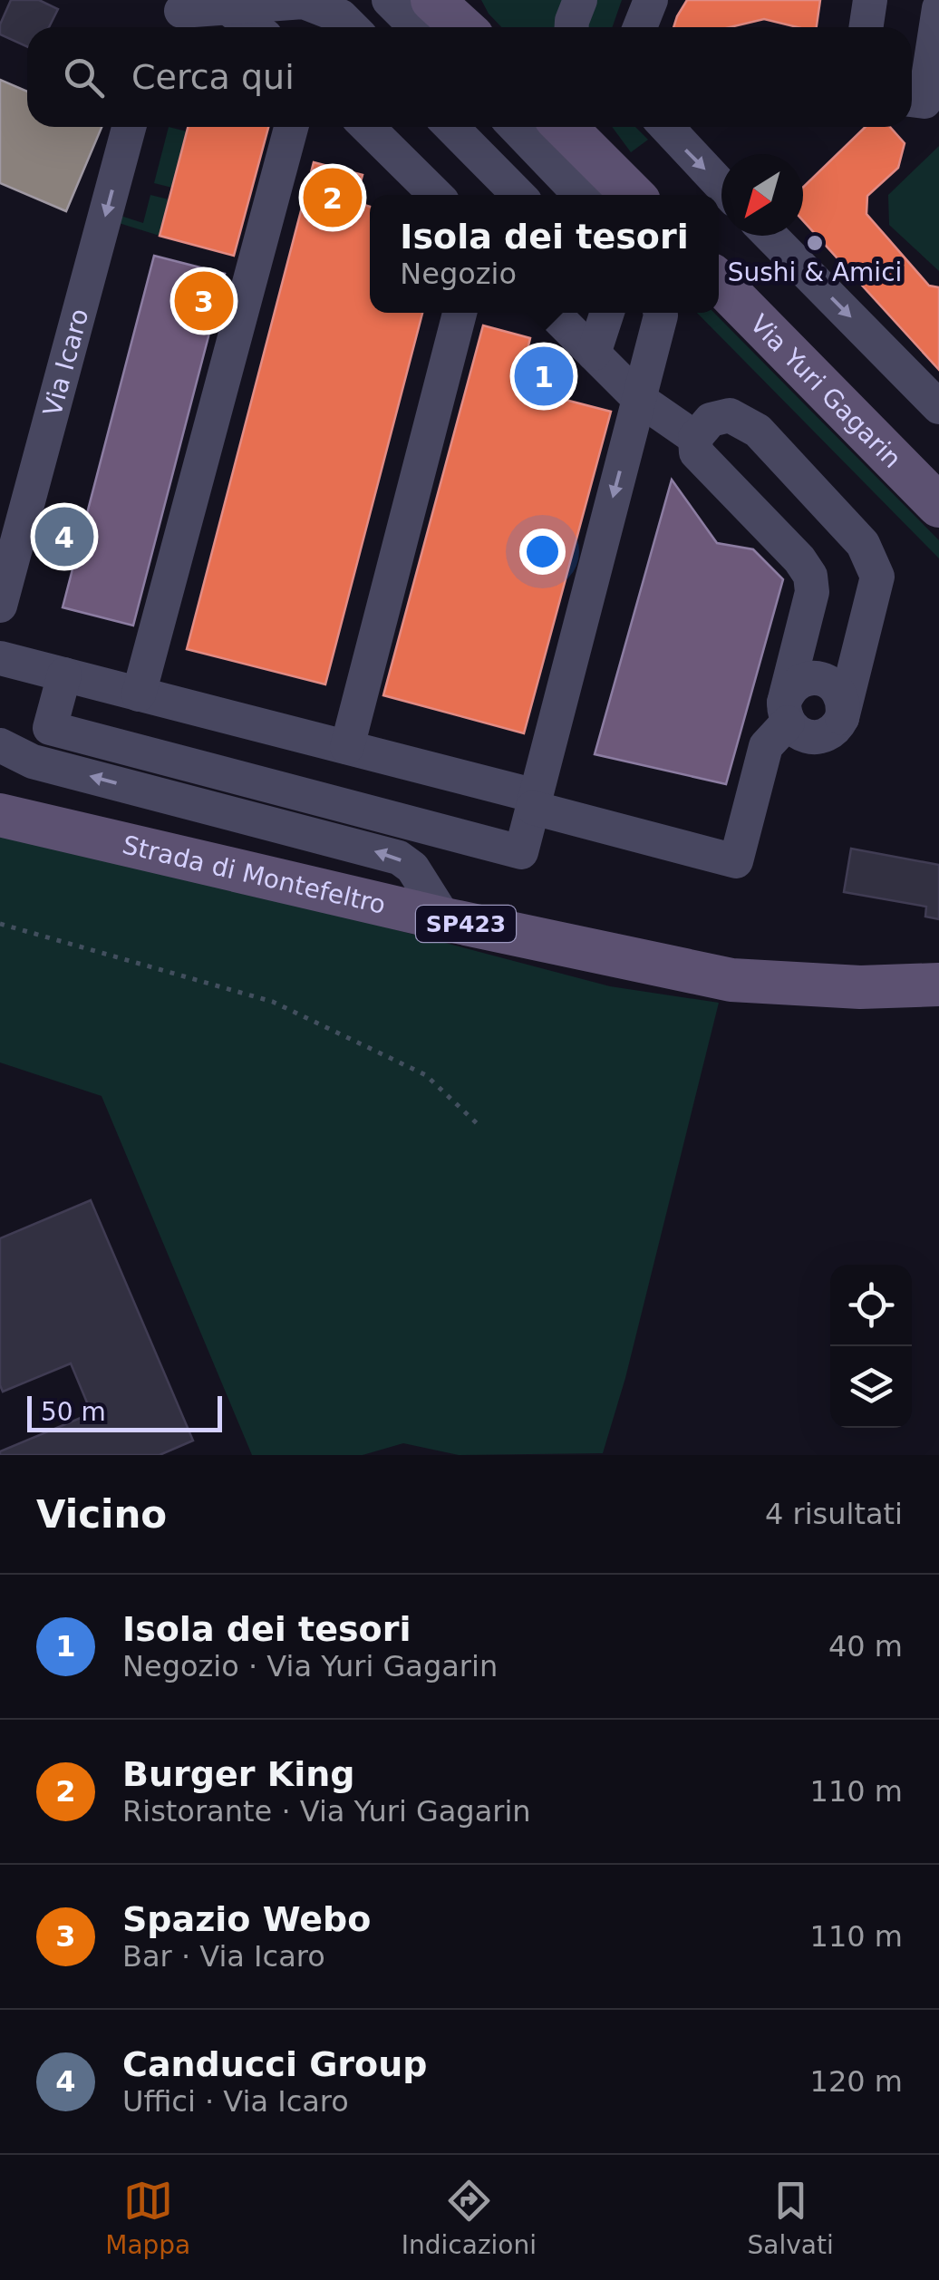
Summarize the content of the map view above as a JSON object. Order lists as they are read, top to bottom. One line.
{"streets":{"main road":["Via Yuri Gagarin","Strada di Montefeltro","SP423"],"street":["Via Icaro"]},"places":["Sushi & Amici"],"scale_bar":"50 m","north":"bottom left","page":{"search":"Cerca qui","pins":["2","3","1","4"],"popup":["Isola dei tesori","Negozio"],"scale":"50 m","heading":["Vicino","4 risultati"],"list":[{"mark":"1","name":"Isola dei tesori","note":"Negozio · Via Yuri Gagarin","value":"40 m"},{"mark":"2","name":"Burger King","note":"Ristorante · Via Yuri Gagarin","value":"110 m"},{"mark":"3","name":"Spazio Webo","note":"Bar · Via Icaro","value":"110 m"},{"mark":"4","name":"Canducci Group","note":"Uffici · Via Icaro","value":"120 m"}],"nav":["Mappa","Indicazioni","Salvati"]}}
